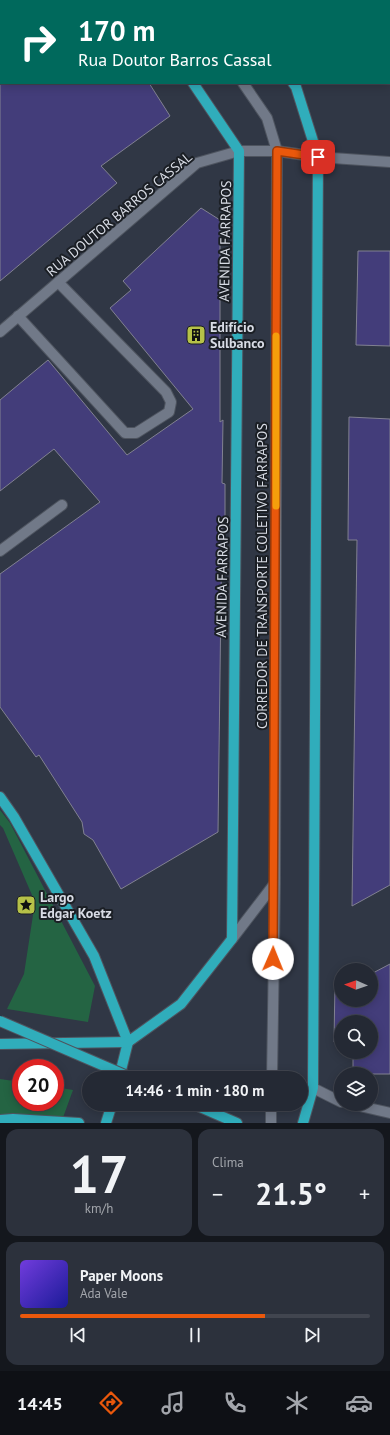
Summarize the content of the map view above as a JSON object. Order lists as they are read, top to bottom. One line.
{"streets":{"main road":["AVENIDA FARRAPOS"],"street":["RUA DOUTOR BARROS CASSAL","CORREDOR DE TRANSPORTE COLETIVO FARRAPOS"]},"crossings":[["RUA DOUTOR BARROS CASSAL","AVENIDA FARRAPOS"],["RUA DOUTOR BARROS CASSAL","CORREDOR DE TRANSPORTE COLETIVO FARRAPOS"]],"places":{"building":["Edifício Sulbanco"],"place":["Largo Edgar Koetz"]},"north":"left","page":{"turn":["170 m","Rua Doutor Barros Cassal"],"limit":"20","trip":"14:46 · 1 min · 180 m","tile":[["17","km/h"],"Clima"],"heat":["−","21.5°","+"],"song":["Paper Moons","Ada Vale"],"tabs":"14:45"}}
